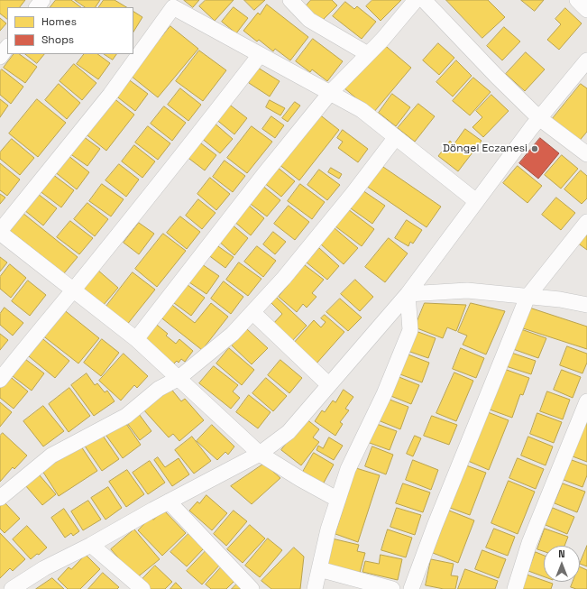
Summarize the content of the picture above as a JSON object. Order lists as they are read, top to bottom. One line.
{"places":["Döngel Eczanesi"],"legend":["Homes","Shops"],"north":"top"}
